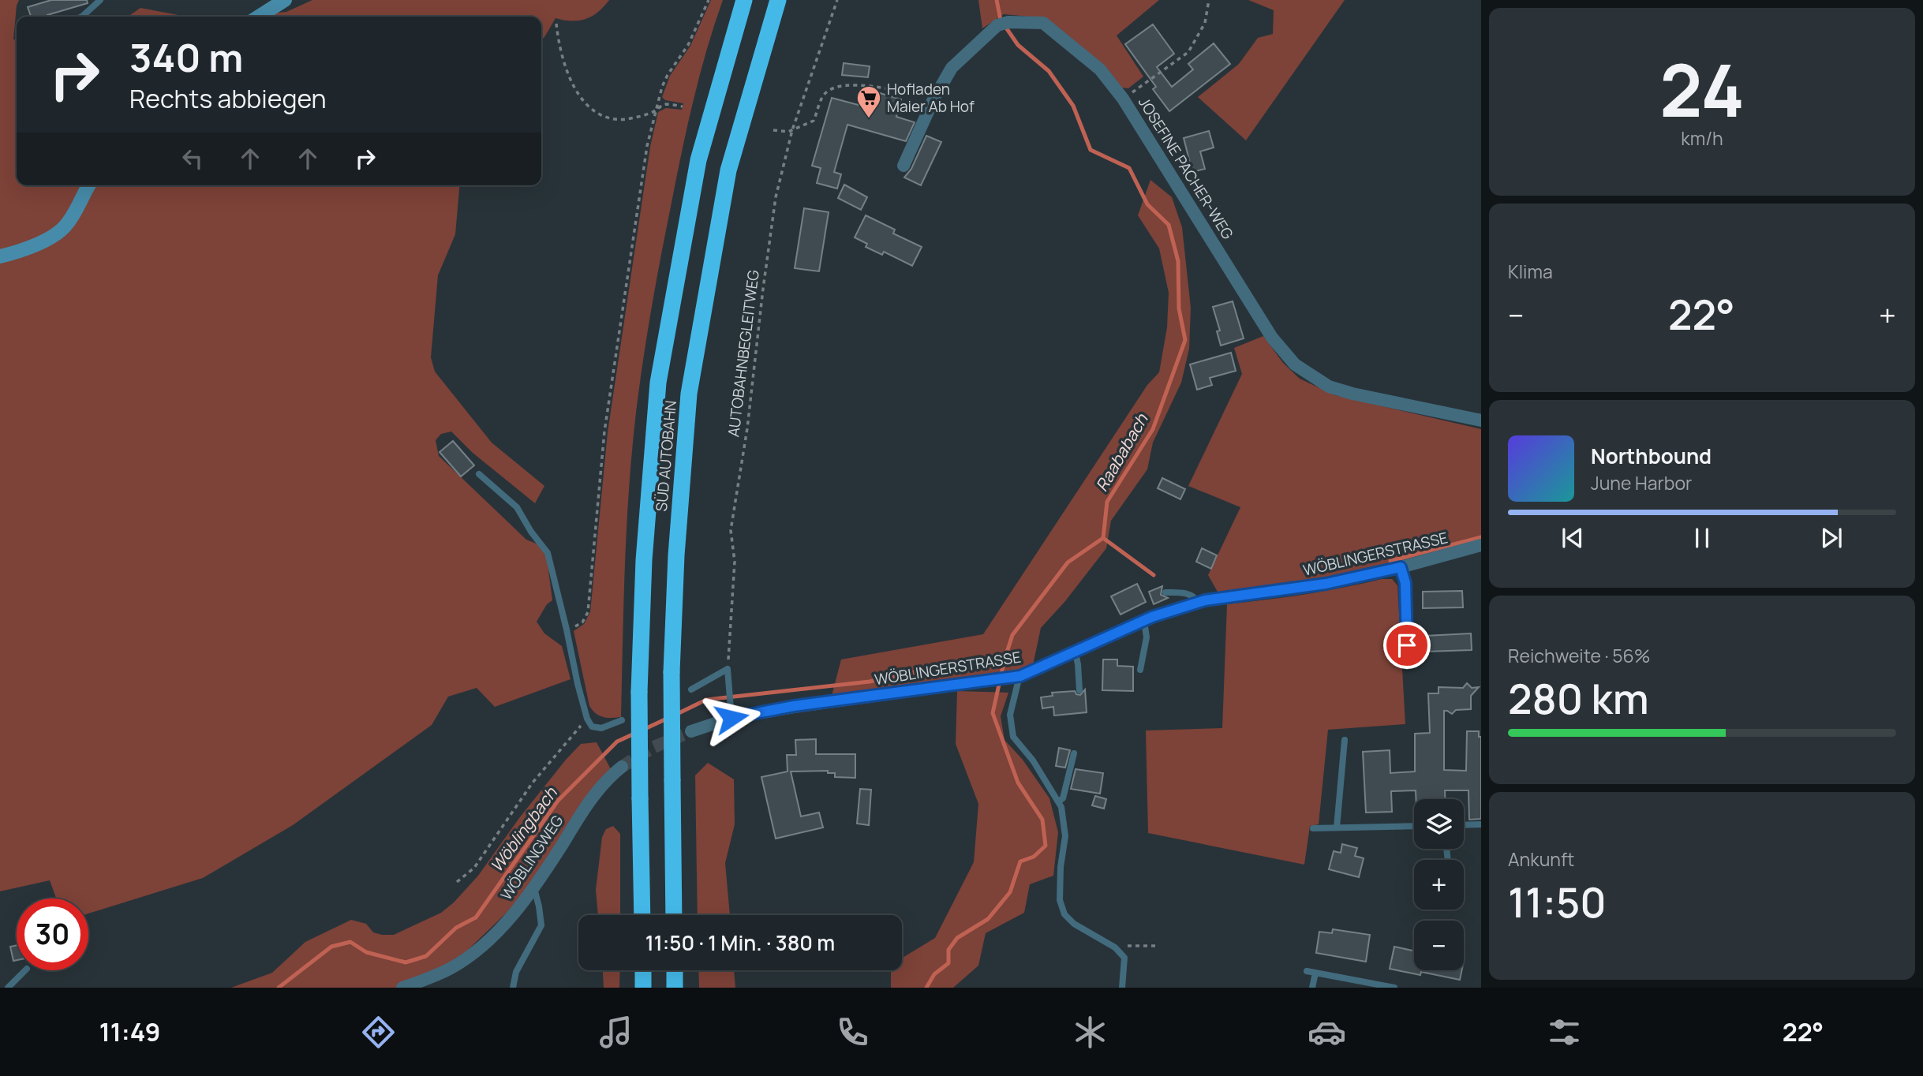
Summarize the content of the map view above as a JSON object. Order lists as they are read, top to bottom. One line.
{"streets":{"highway":["SÜD AUTOBAHN"],"street":["JOSEFINE PACHER-WEG","WÖBLINGERSTRASSE","WÖBLINGWEG"],"path":["AUTOBAHNBEGLEITWEG"]},"water":["Raababach","Wöblingbach"],"places":{"supermarket":["Hofladen Maier Ab Hof"]},"page":{"tile":[["24","km/h"],"Klima",["Reichweite · 56%","280 km"],["Ankunft","11:50"]],"turn":["340 m","Rechts abbiegen"],"heat":["−","22°","+"],"song":["Northbound","June Harbor"],"map_buttons":["+","−"],"limit":"30","trip":"11:50 · 1 Min. · 380 m","tabs":["11:49","22°"]}}
